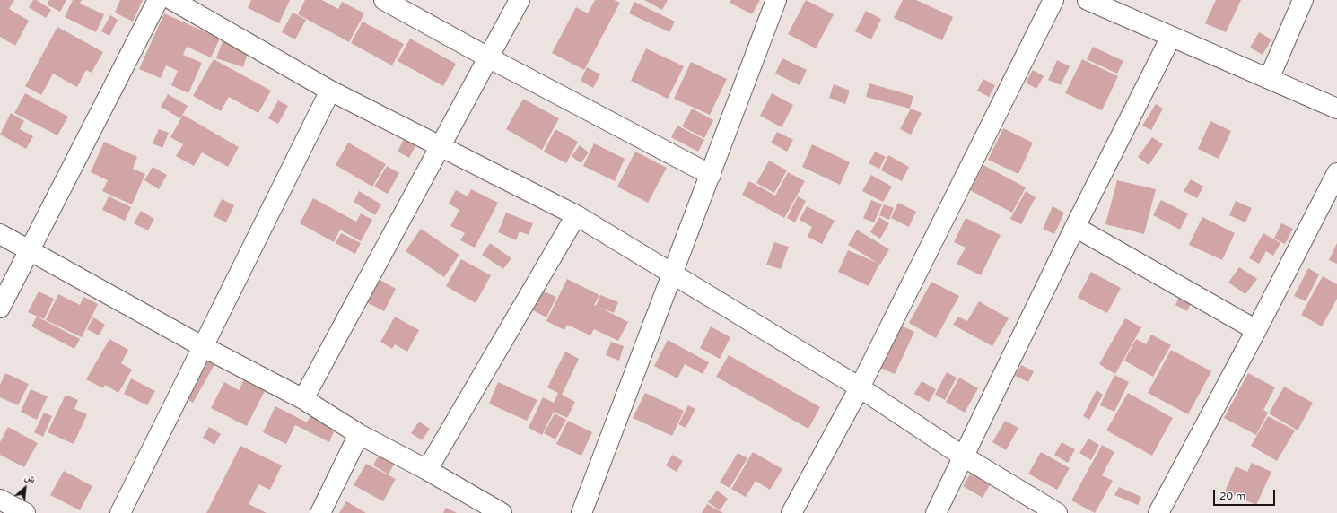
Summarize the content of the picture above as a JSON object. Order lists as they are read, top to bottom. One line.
{"scale_bar":"20 m","north":"top right"}
